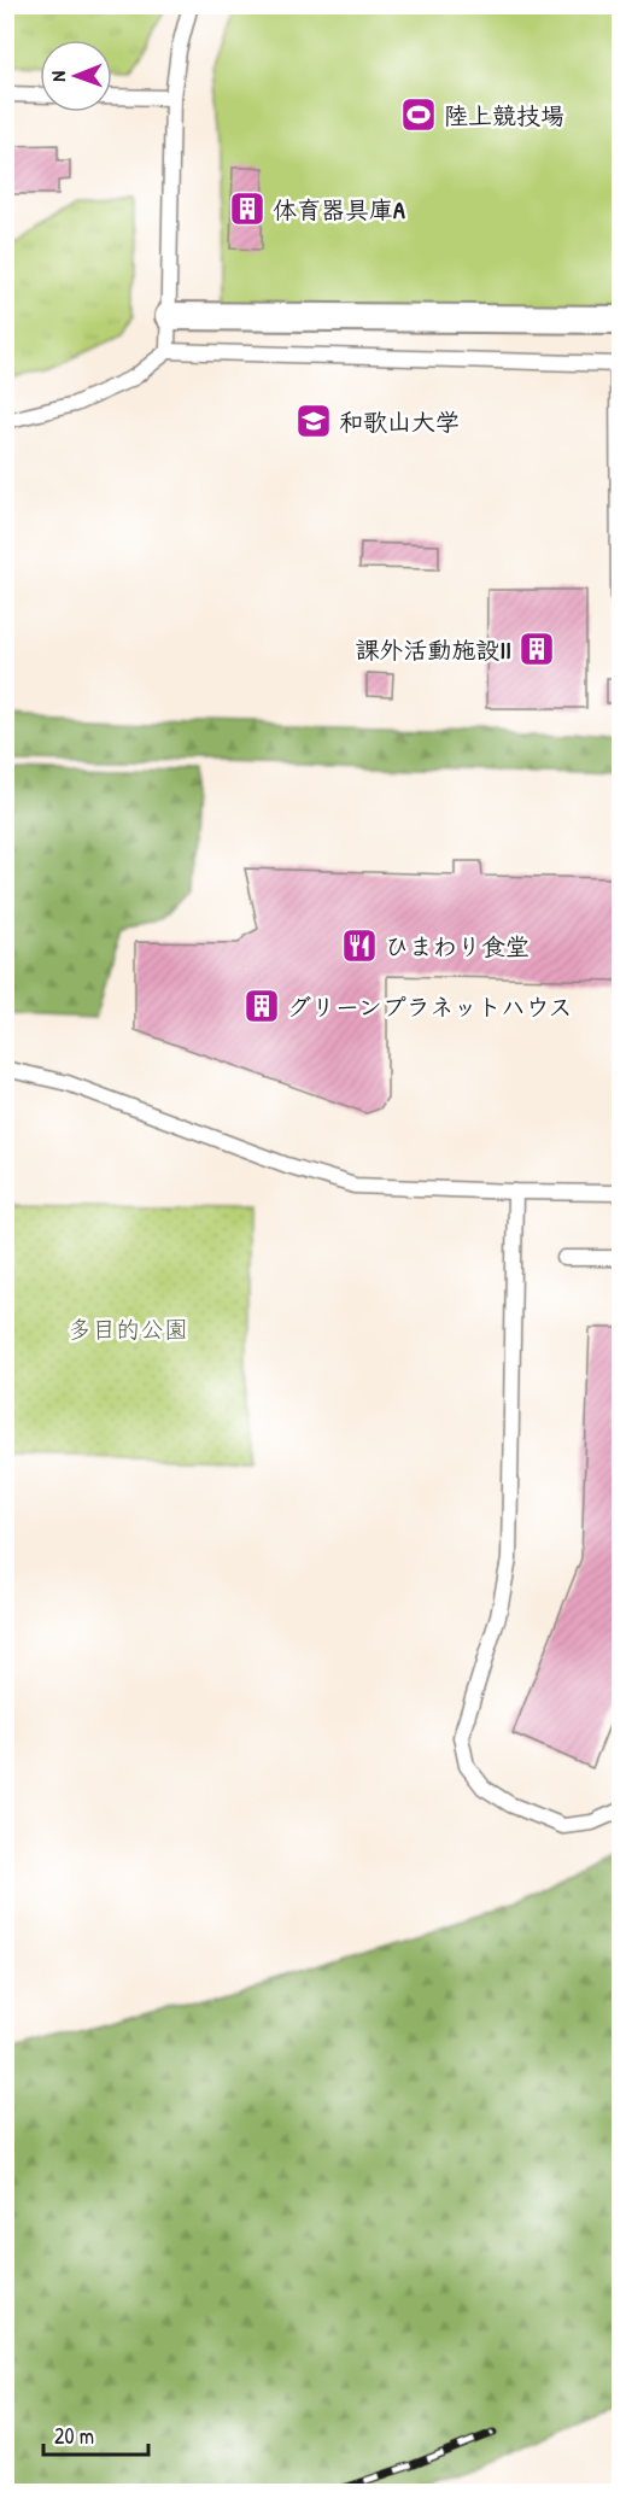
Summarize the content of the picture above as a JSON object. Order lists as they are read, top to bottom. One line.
{"parks":["多目的公園"],"places":{"sports":["陸上競技場"],"building":["体育器具庫A","課外活動施設II","グリーンプラネットハウス"],"school or university":["和歌山大学"],"restaurant":["ひまわり食堂"]},"scale_bar":"20 m","north":"left"}
